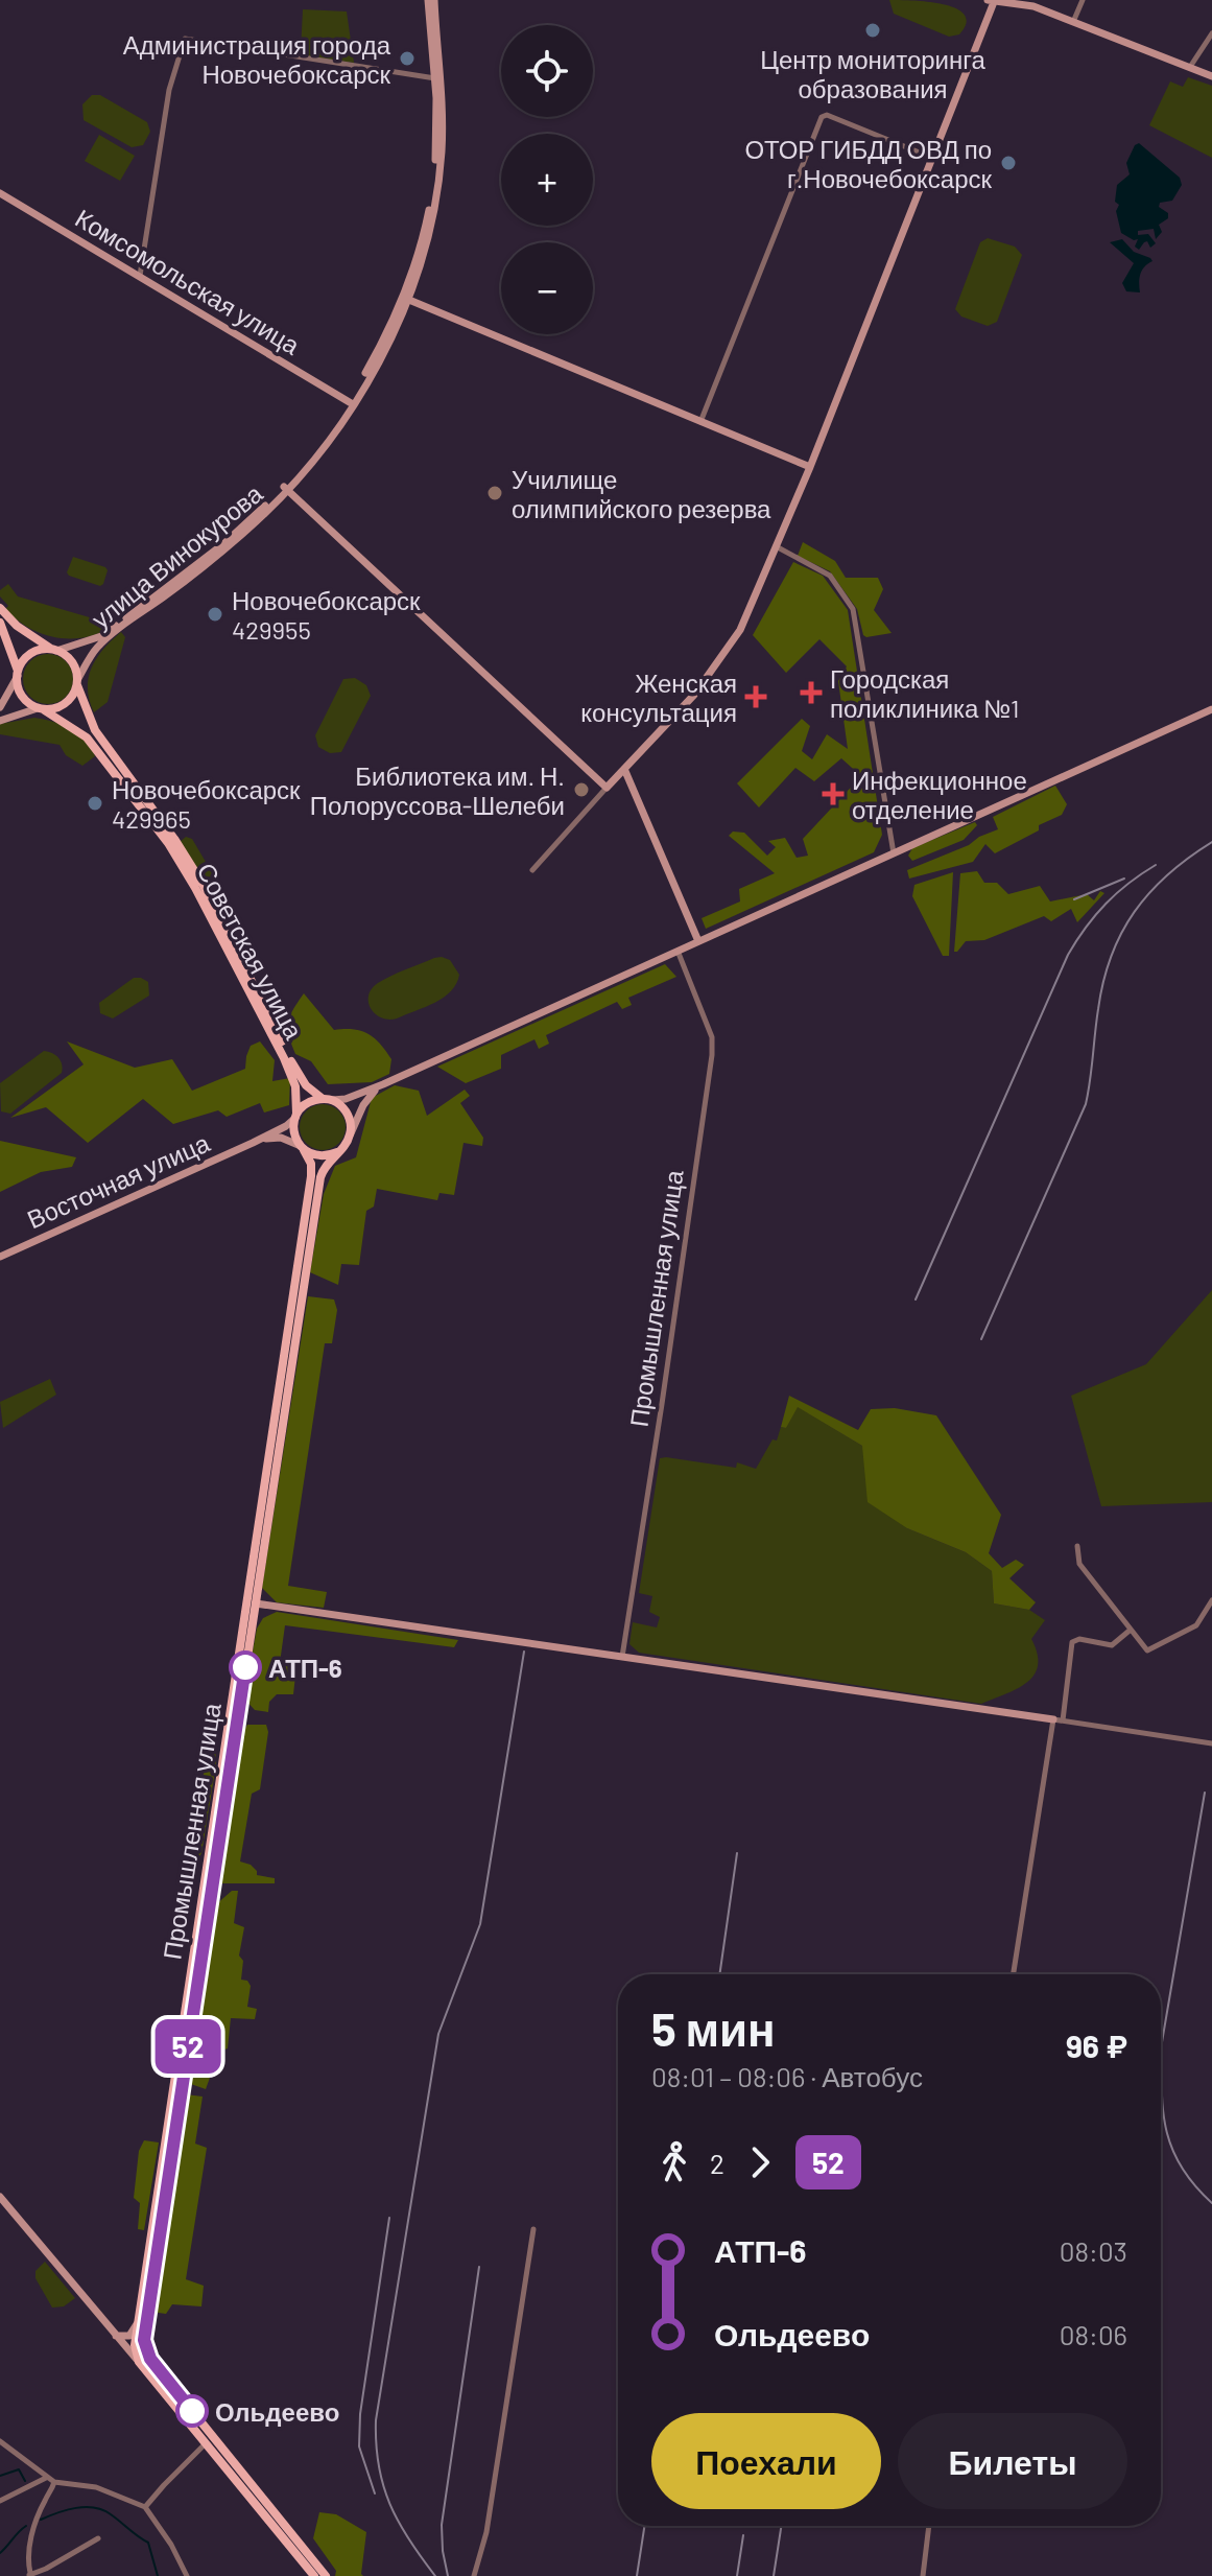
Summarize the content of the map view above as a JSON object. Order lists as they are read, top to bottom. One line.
{"streets":{"main road":["Советская улица","Промышленная улица"],"street":["Комсомольская улица","улица Винокурова","Восточная улица"]},"crossings":[["Комсомольская улица","улица Винокурова"],["улица Винокурова","Советская улица"],["Советская улица","Восточная улица"],["Советская улица","Промышленная улица"],["Восточная улица","Промышленная улица"]],"places":{"other":["Центр мониторинга образования","Администрация города Новочебоксарск","ОТОР ГИБДД ОВД по г.Новочебоксарск","Училище олимпийского резерва","Новочебоксарск 429955","Библиотека им. Н. Полоруссова-Шелеби","Новочебоксарск 429965","АТП-6","Ольдеево"],"health":["Городская поликлиника №1","Женская консультация","Инфекционное отделение"]},"lines":["bus line 52"],"page":{"on_map":"52","map_buttons":["+","−"],"heading":["5 мин","08:01 – 08:06 · Автобус","96 ₽"],"legs":["2","52"],"list":[{"name":"АТП-6","value":"08:03"},{"name":"Ольдеево","value":"08:06"}],"buttons":["Поехали","Билеты"]}}
